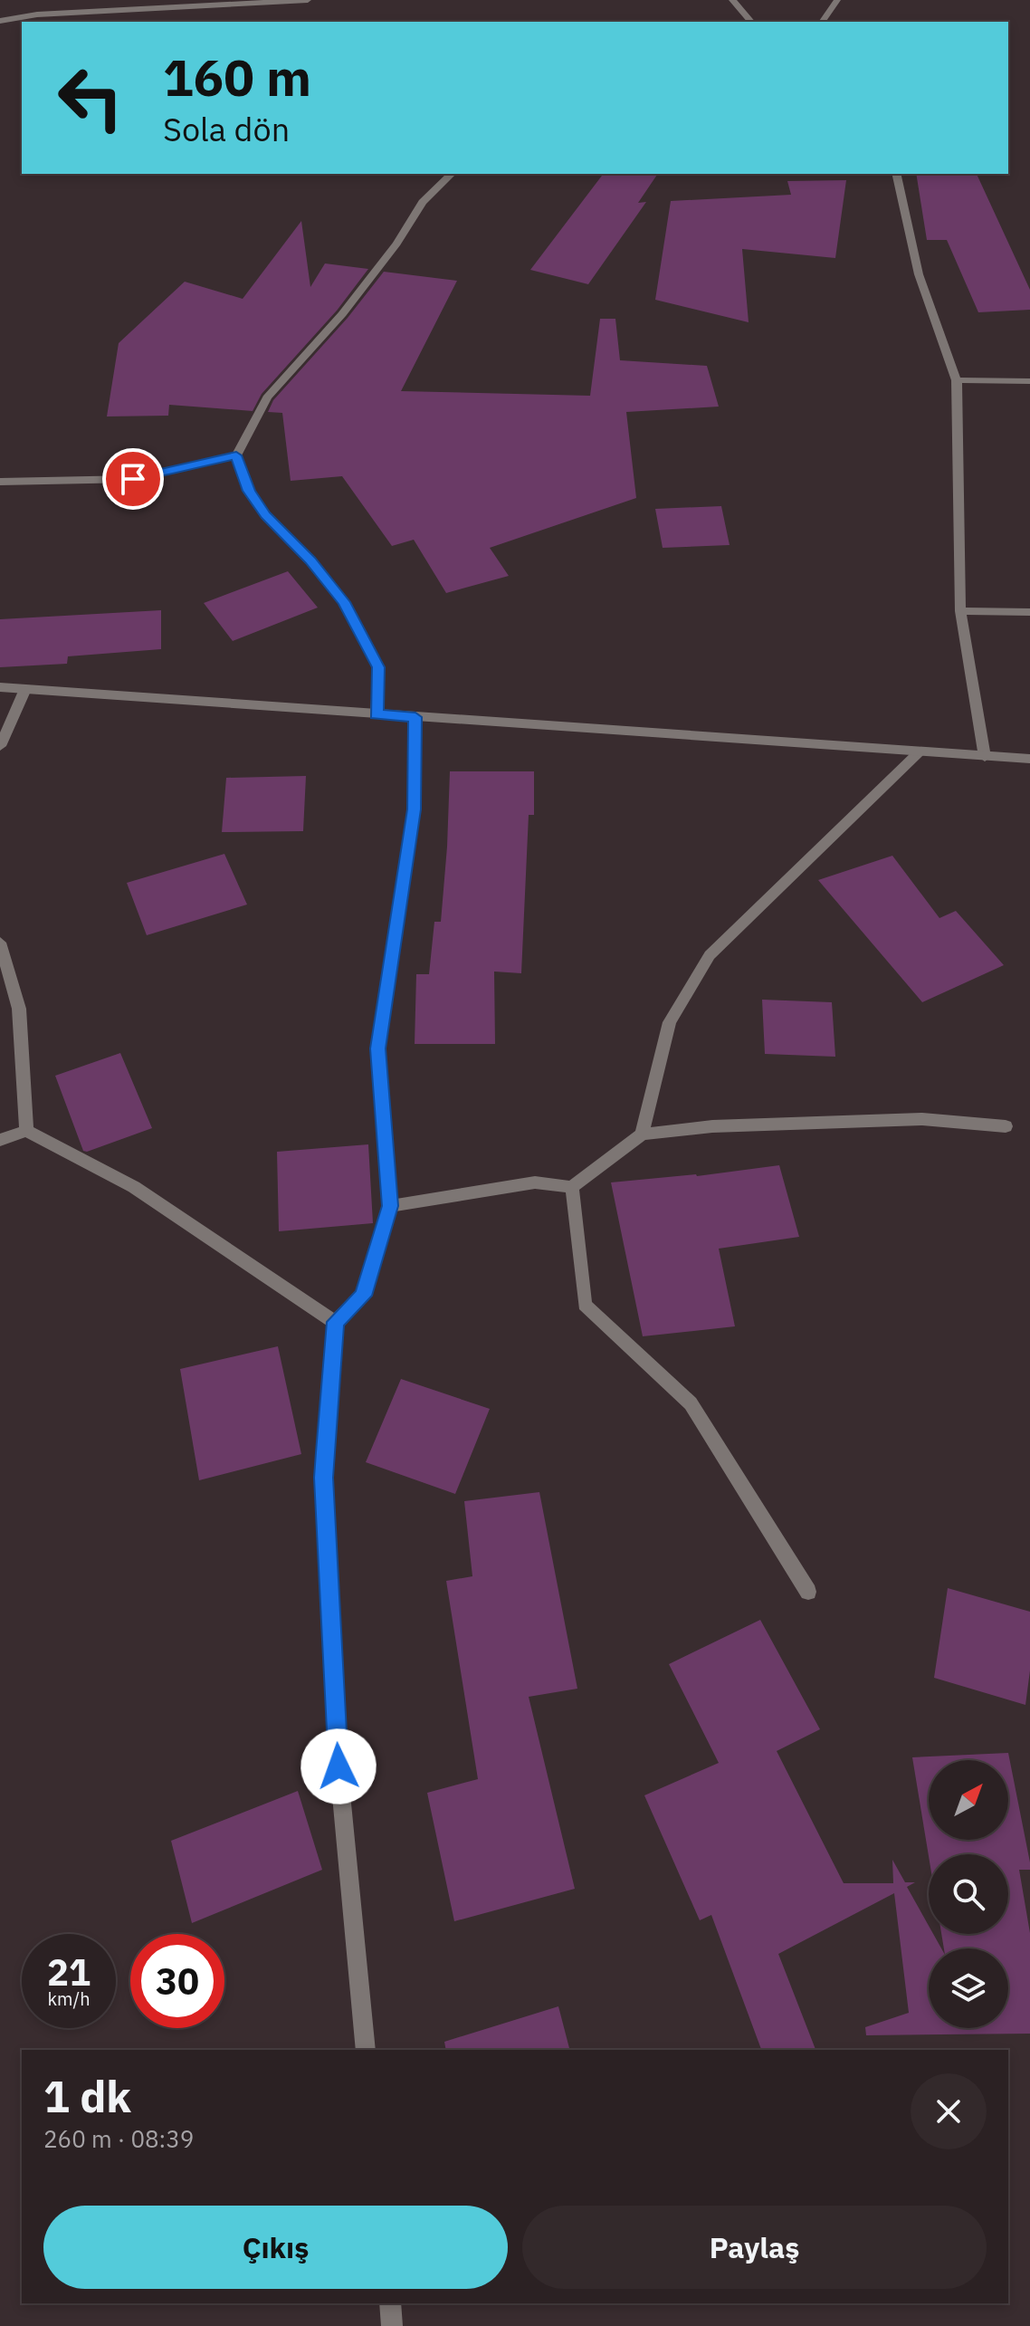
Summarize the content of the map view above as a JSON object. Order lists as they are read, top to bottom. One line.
{"north":"top right","page":{"turn":["160 m","Sola dön"],"speed":"21 km/h","limit":"30","heading":["1 dk","260 m · 08:39"],"buttons":["Çıkış","Paylaş"]}}
